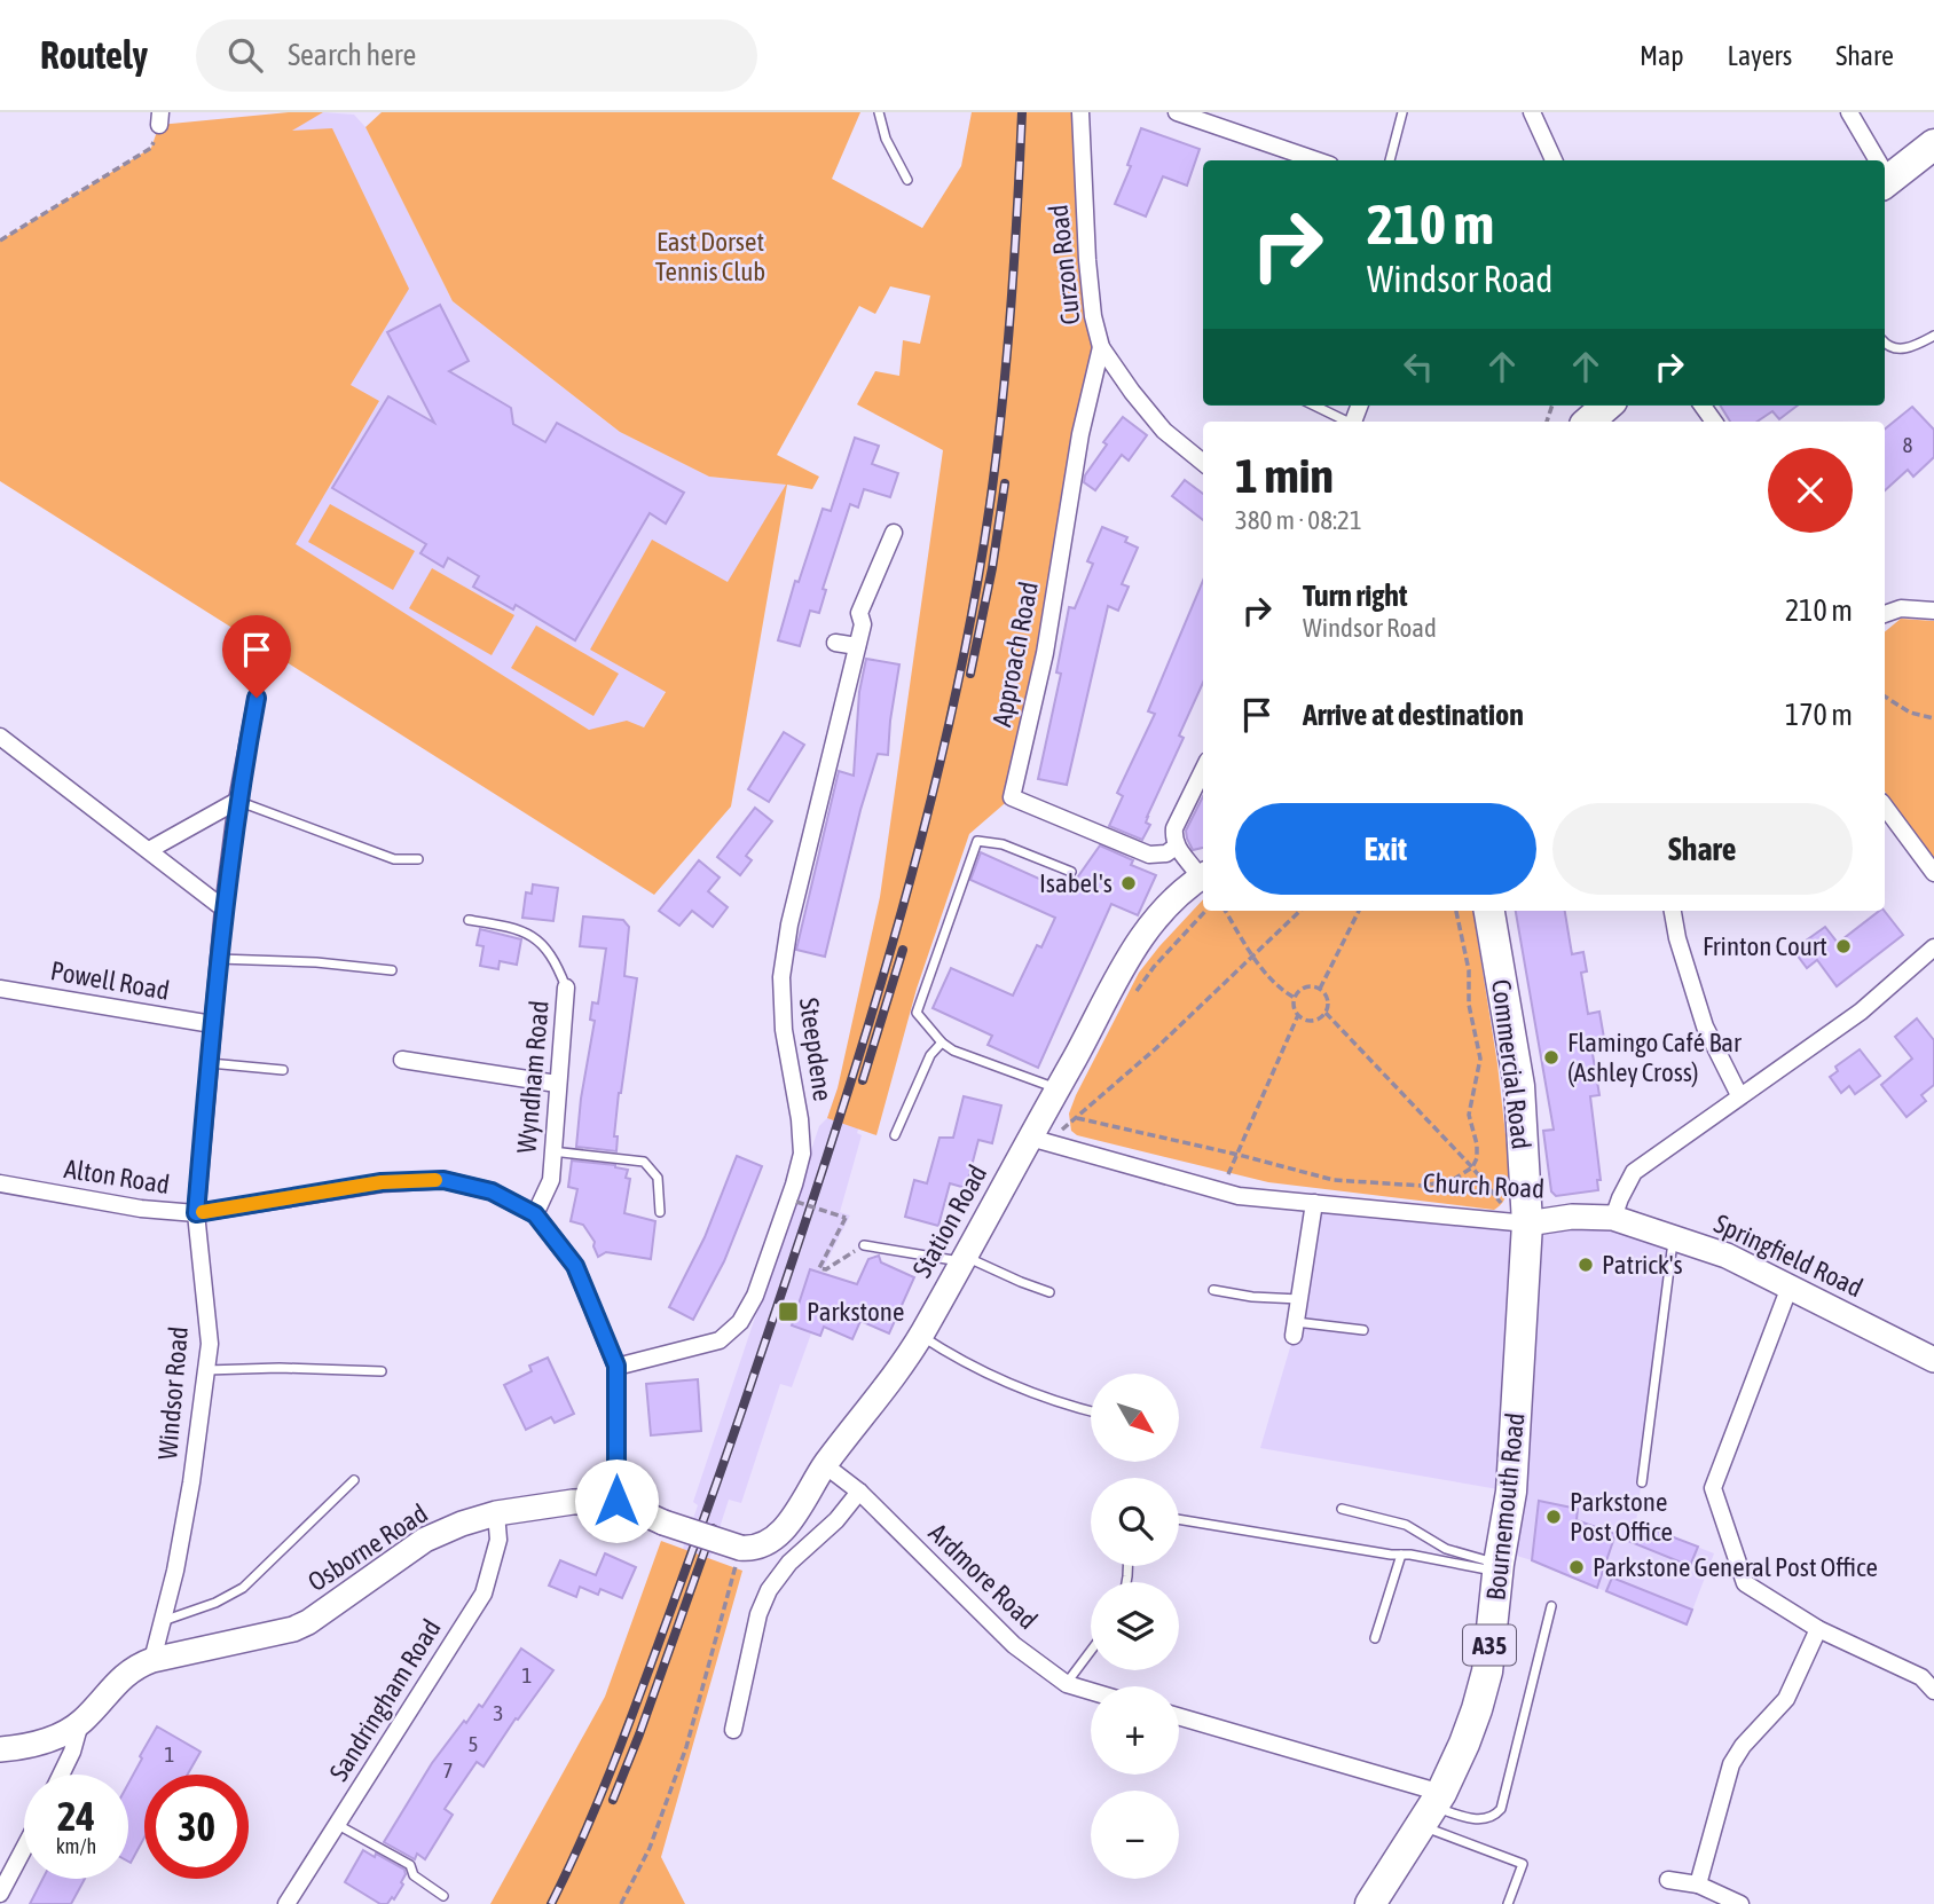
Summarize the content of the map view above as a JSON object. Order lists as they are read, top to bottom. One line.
{"streets":{"highway":["Commercial Road","Bournemouth Road","A35"],"street":["Curzon Road","Approach Road","Powell Road","Steepdene","Wyndham Road","Alton Road","Church Road","Station Road","Springfield Road","Windsor Road","Osborne Road","Ardmore Road","Sandringham Road"]},"crossings":[["Curzon Road","Approach Road"],["Powell Road","Windsor Road"],["Steepdene","Alton Road"],["Commercial Road","Church Road"],["Commercial Road","Bournemouth Road"],["Wyndham Road","Alton Road"],["Alton Road","Windsor Road"],["Alton Road","Osborne Road"],["Church Road","Station Road"],["Church Road","Springfield Road"],["Church Road","Bournemouth Road"],["Station Road","Osborne Road"],["Station Road","Ardmore Road"],["Windsor Road","Osborne Road"],["Osborne Road","Sandringham Road"]],"parks":["East Dorset Tennis Club"],"places":{"other":["Isabel's","Frinton Court","Flamingo Café Bar (Ashley Cross)","Patrick's","Parkstone Post Office","Parkstone General Post Office"],"transit":["Parkstone"]},"house_numbers":["8","1","3","5","1","7"],"north":"bottom right","page":{"header":"Routely","search":"Search here","nav":["Map","Layers","Share"],"turn":["210 m","Windsor Road"],"heading":["1 min","380 m · 08:21"],"list":[{"name":"Turn right","note":"Windsor Road","value":"210 m"},{"name":"Arrive at destination","value":"170 m"}],"buttons":["Exit","Share"],"map_buttons":["+","−"],"speed":"24 km/h","limit":"30"}}
